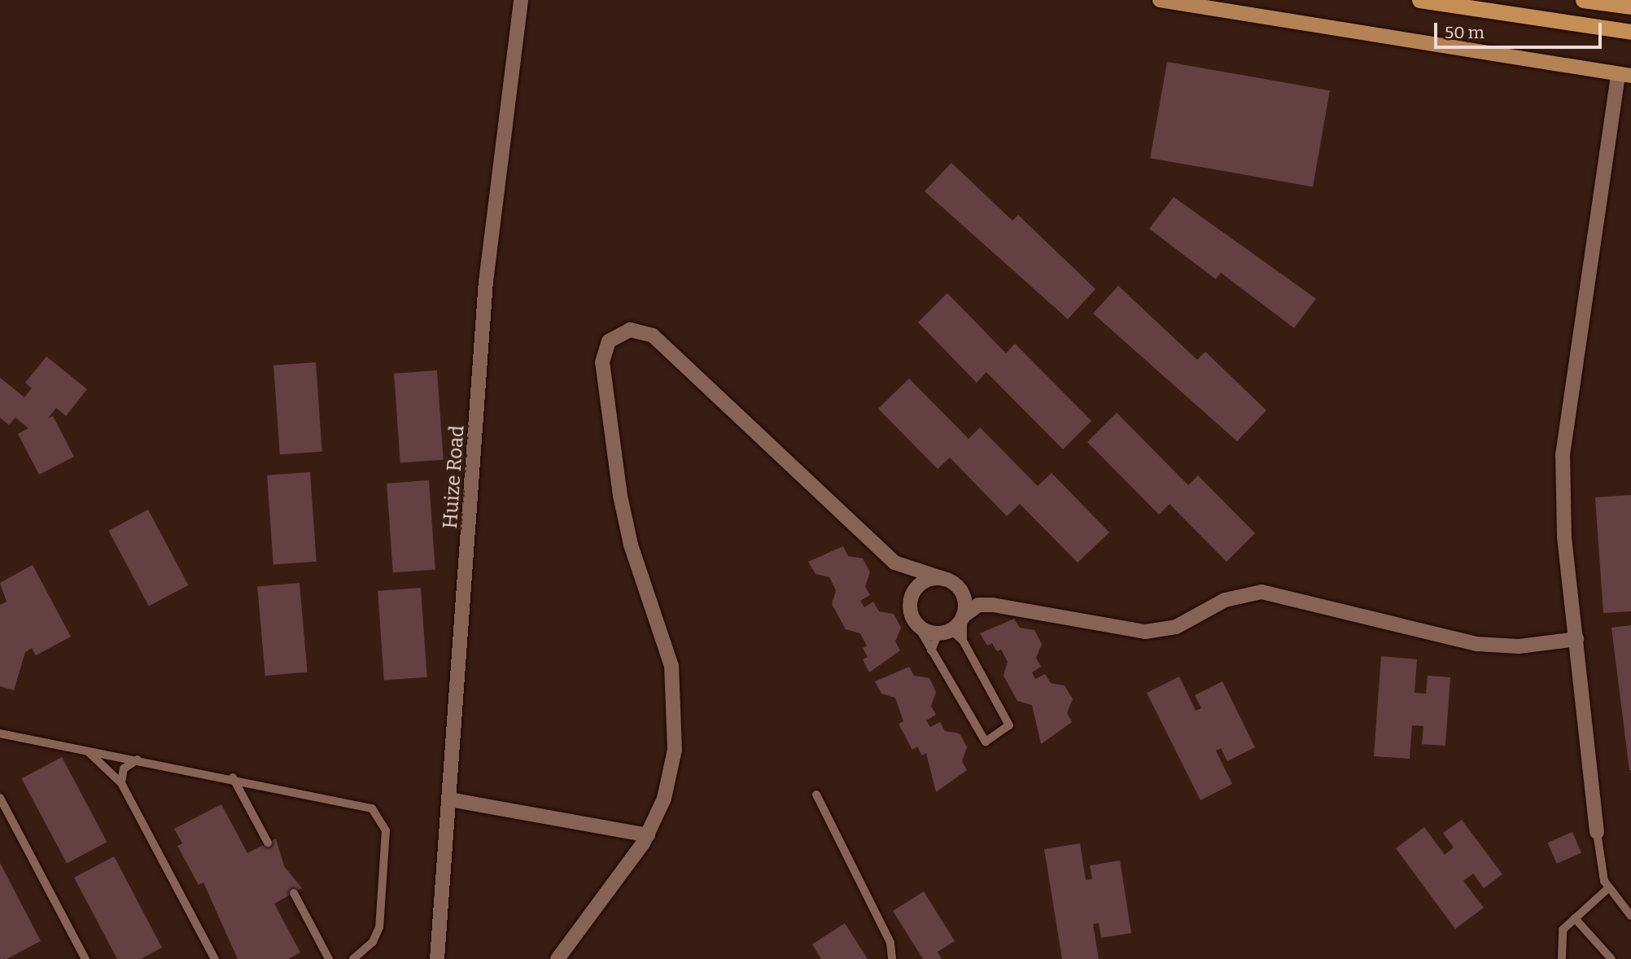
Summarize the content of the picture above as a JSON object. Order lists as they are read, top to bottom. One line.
{"streets":{"street":["Huize Road"]},"scale_bar":"50 m"}
